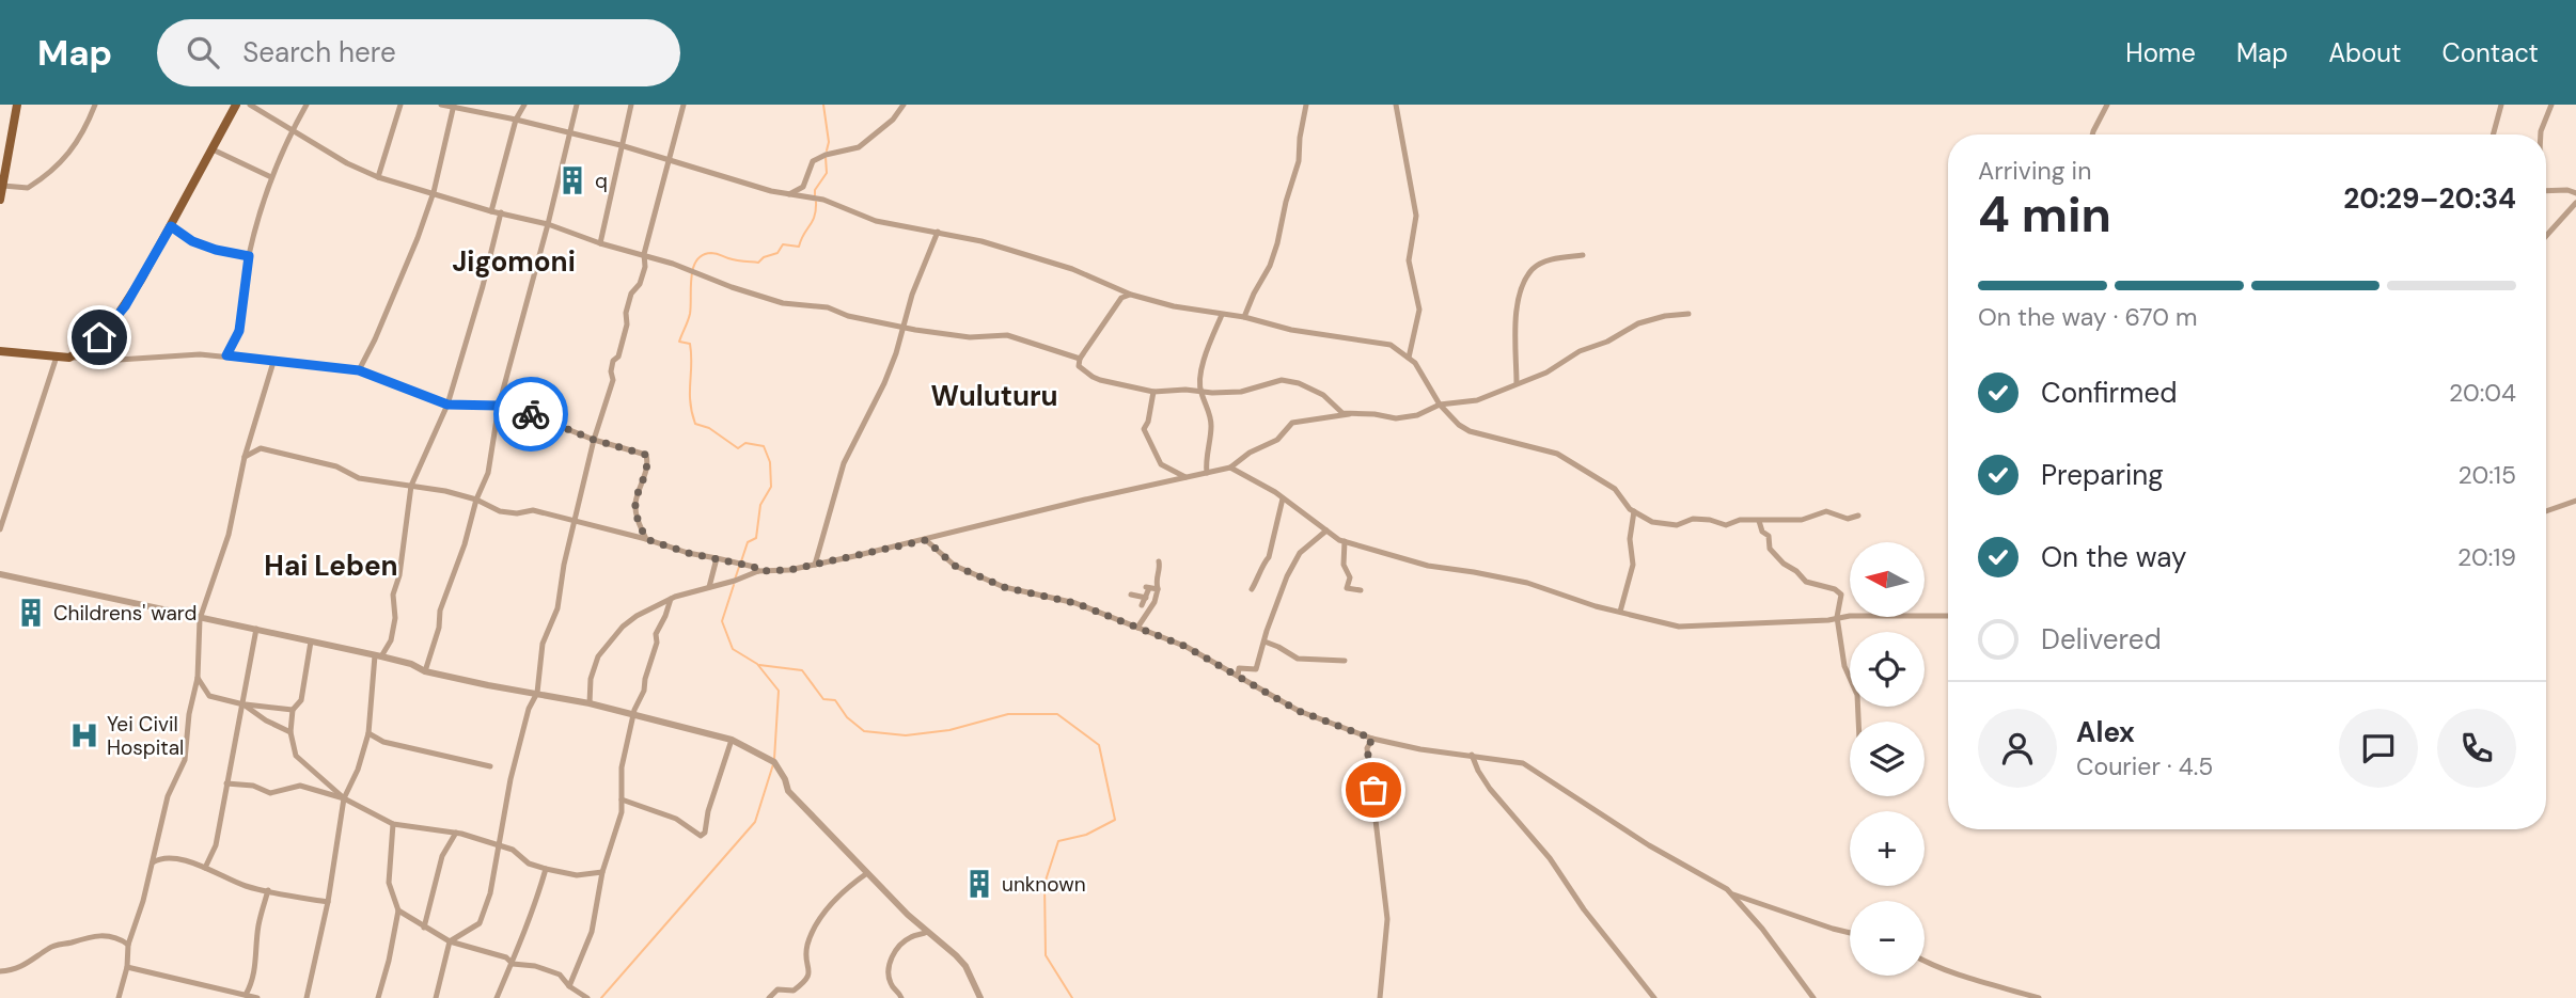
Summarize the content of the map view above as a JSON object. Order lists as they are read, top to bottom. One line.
{"districts":["Jigomoni","Wuluturu","Hai Leben"],"places":{"building":["q","Childrens' ward","unknown"],"hospital":["Yei Civil Hospital"]},"north":"left","page":{"header":"Map","search":"Search here","nav":["Home","Map","About","Contact"],"heading":["4 min","Arriving in","20:29–20:34"],"panel":["Alex","Courier · 4.5"],"bar":"On the way · 670 m","list":[["Confirmed","20:04"],["Preparing","20:15"],["On the way","20:19"],"Delivered"],"map_buttons":["+","−"]}}
